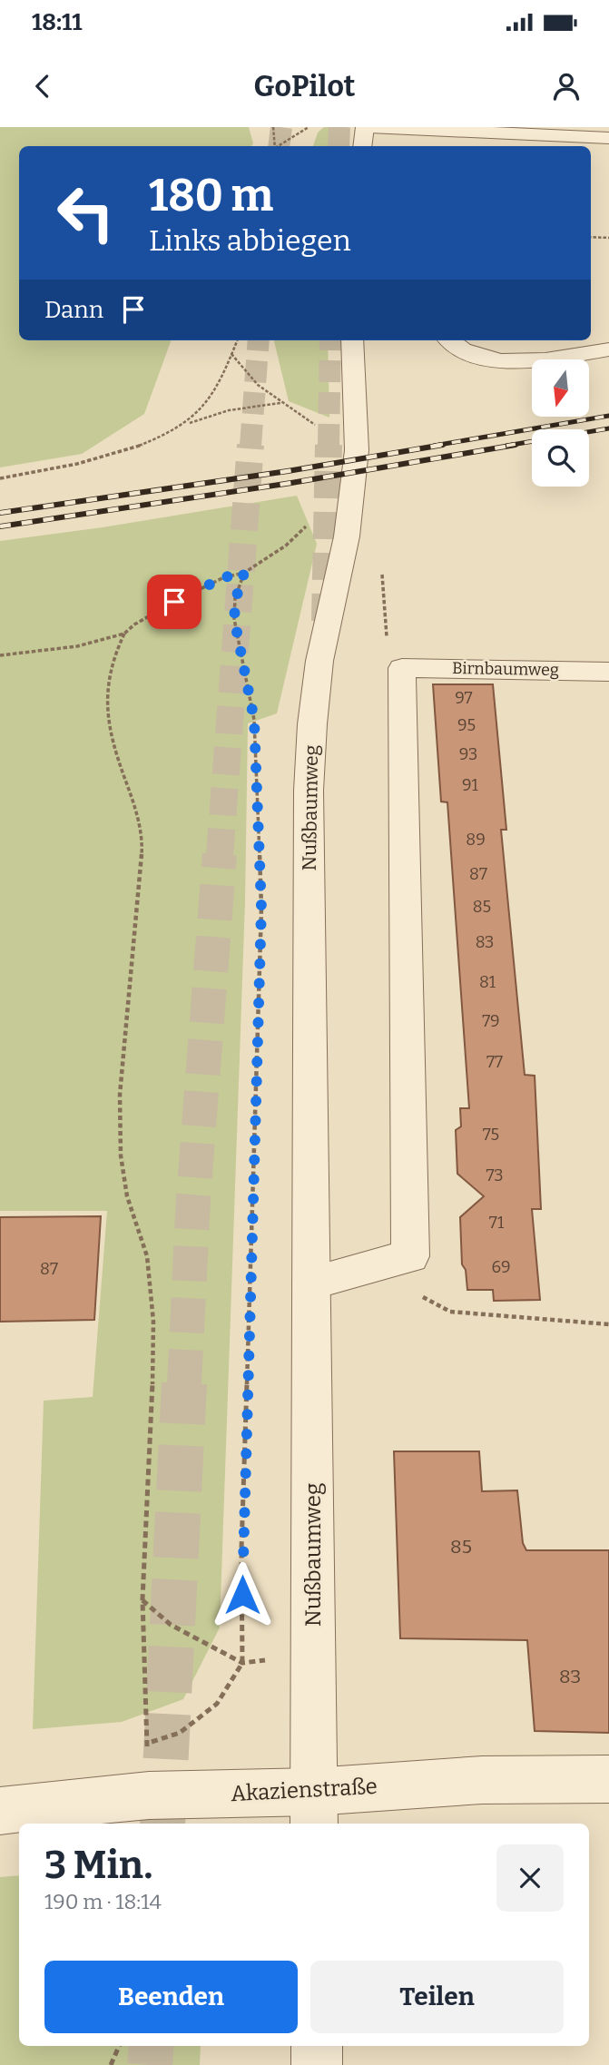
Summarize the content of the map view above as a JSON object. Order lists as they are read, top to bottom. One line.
{"streets":{"street":["Birnbaumweg","Nußbaumweg","Akazienstraße"]},"crossings":[["Nußbaumweg","Akazienstraße"]],"house_numbers":["97","95","93","91","89","87","85","83","81","79","77","75","73","71","69","87","85","83"],"north":"bottom","page":{"status":"18:11","header":"GoPilot","turn":["180 m","Links abbiegen"],"then":"Dann","heading":["3 Min.","190 m · 18:14"],"buttons":["Beenden","Teilen"]}}
